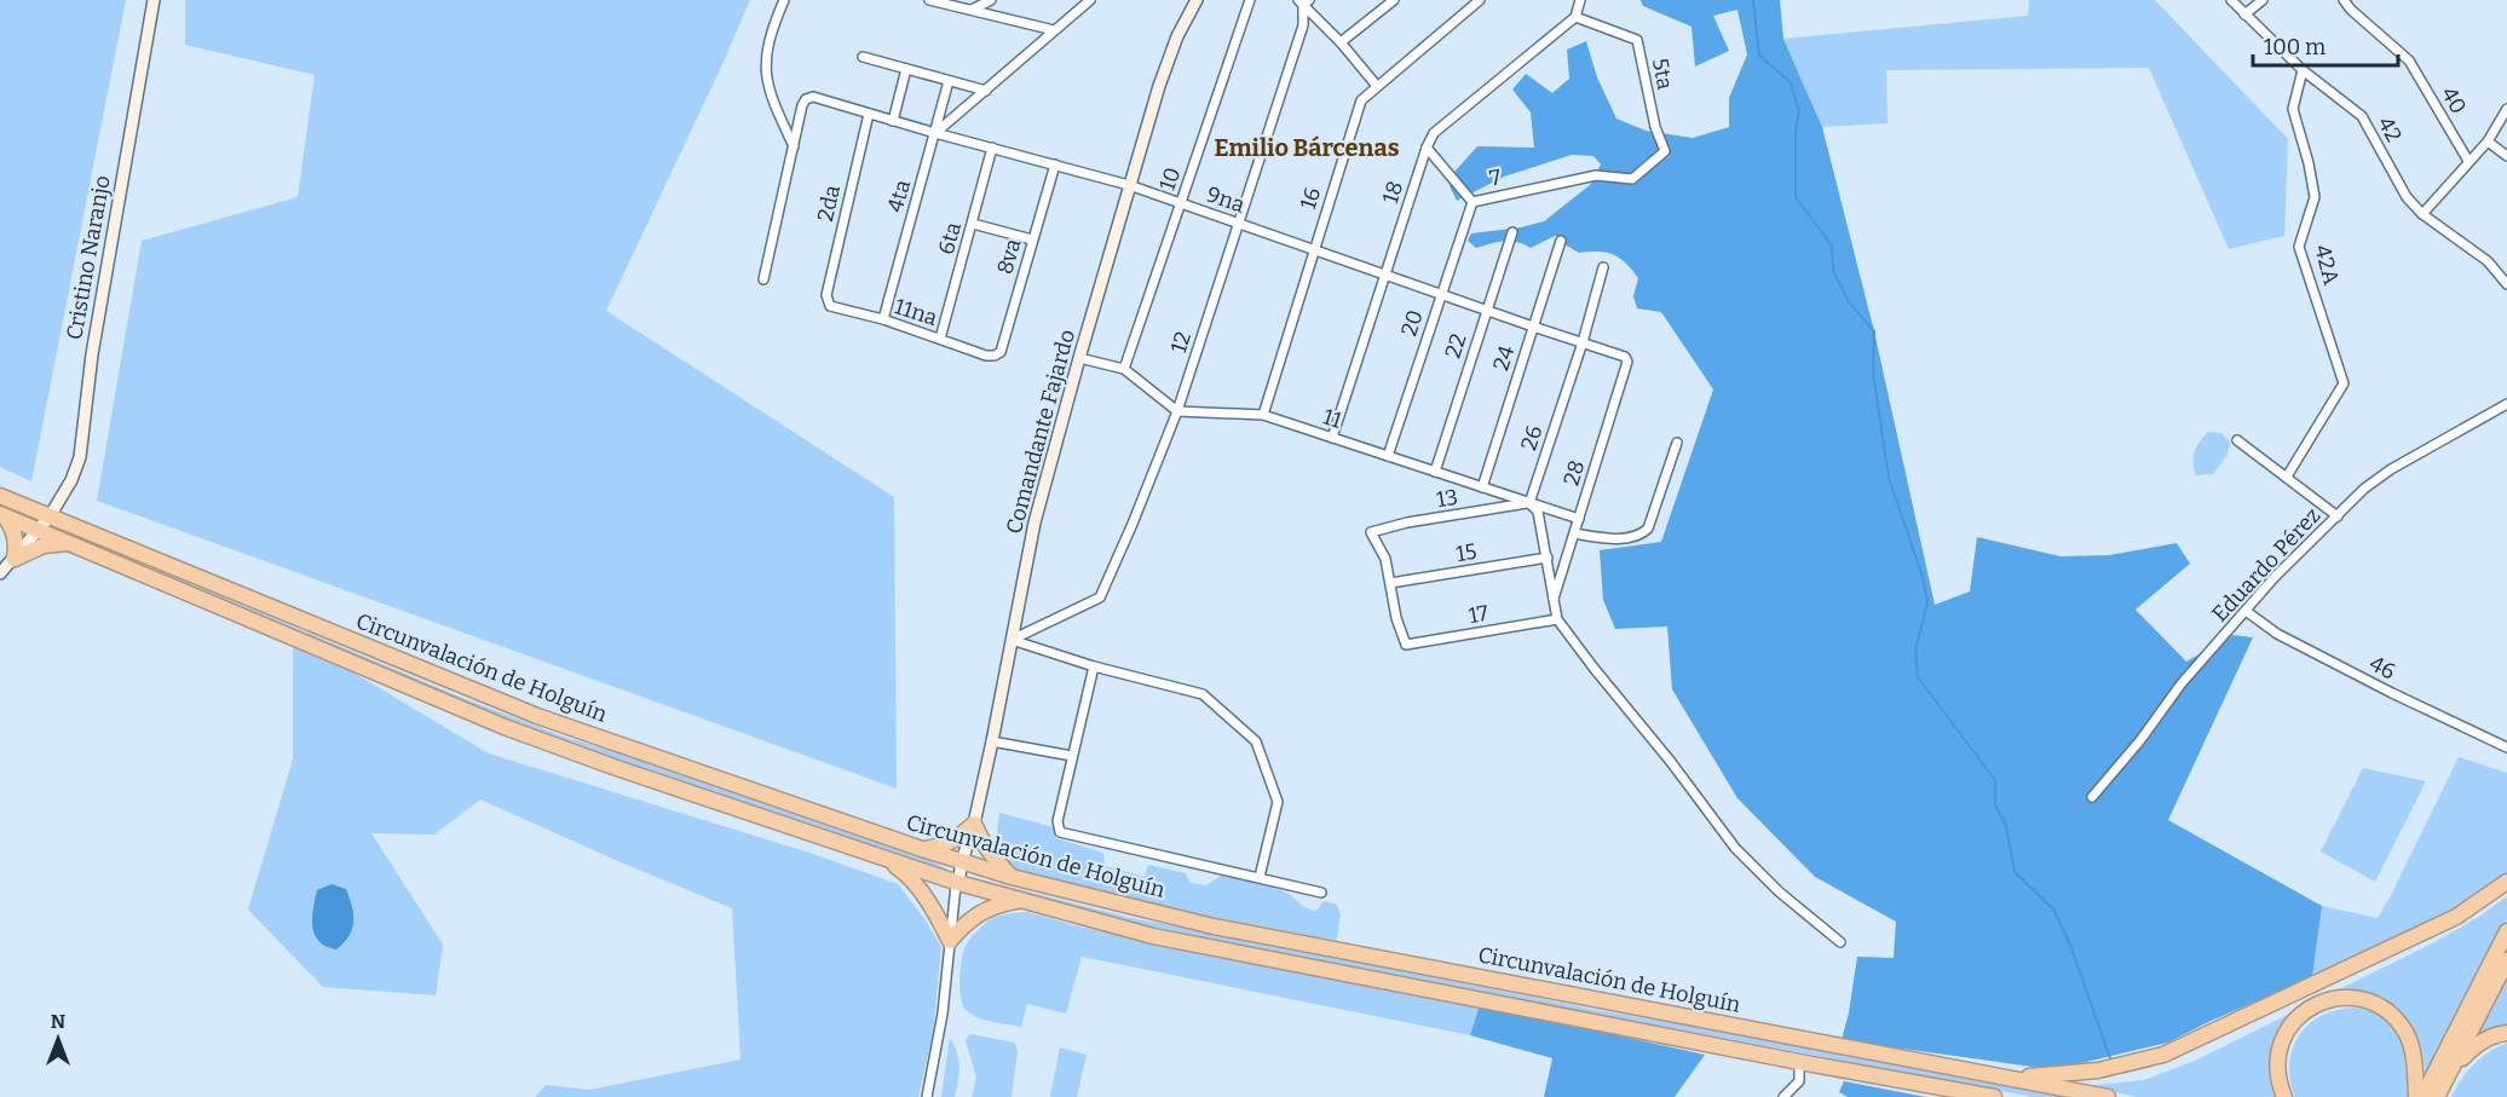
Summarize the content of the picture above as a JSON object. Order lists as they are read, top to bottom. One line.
{"streets":{"highway":["Circunvalación de Holguín"],"street":["5ta","40","42","7","10","18","4ta","16","9na","2da","6ta","8va","Cristino Naranjo","42A","11na","20","12","22","24","11","Comandante Fajardo","26","28","13","15","Eduardo Pérez","17","46"]},"crossings":[["5ta","7"],["5ta","18"],["42","42A"],["7","18"],["7","20"],["10","9na"],["18","9na"],["18","11"],["4ta","9na"],["4ta","11na"],["16","9na"],["16","11"],["9na","2da"],["9na","6ta"],["9na","8va"],["9na","20"],["9na","12"],["9na","22"],["9na","24"],["9na","Comandante Fajardo"],["9na","26"],["9na","28"],["2da","11na"],["6ta","11na"],["8va","11na"],["Cristino Naranjo","Circunvalación de Holguín"],["20","11"],["12","11"],["12","Comandante Fajardo"],["22","11"],["24","11"],["11","26"],["11","28"],["11","13"],["Comandante Fajardo","Circunvalación de Holguín"],["26","13"],["13","15"],["13","17"],["15","17"],["Eduardo Pérez","46"]],"districts":["Emilio Bárcenas"],"scale_bar":"100 m","north":"top"}
